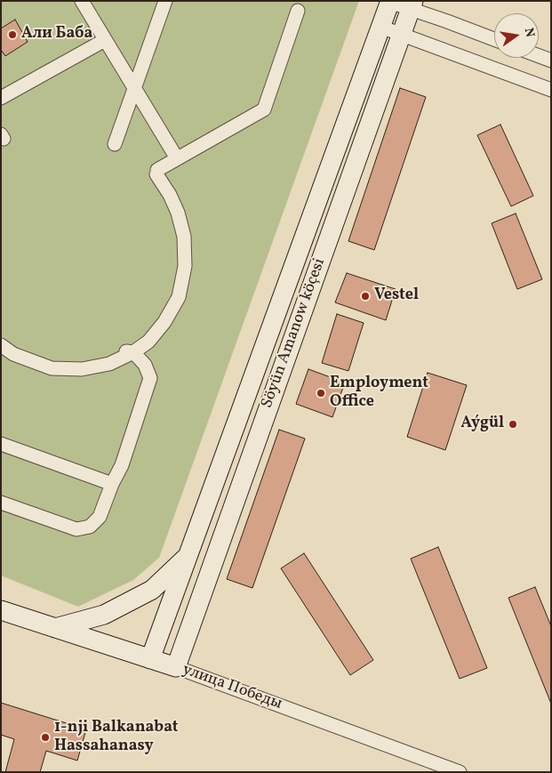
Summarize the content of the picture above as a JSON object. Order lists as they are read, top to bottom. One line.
{"streets":{"street":["Söyün Amanow köçesi","улица Победы"]},"crossings":[["Söyün Amanow köçesi","улица Победы"]],"places":["Али Баба","Vestel","Employment Office","Aýgül","1-nji Balkanabat Hassahanasy"],"north":"right"}
